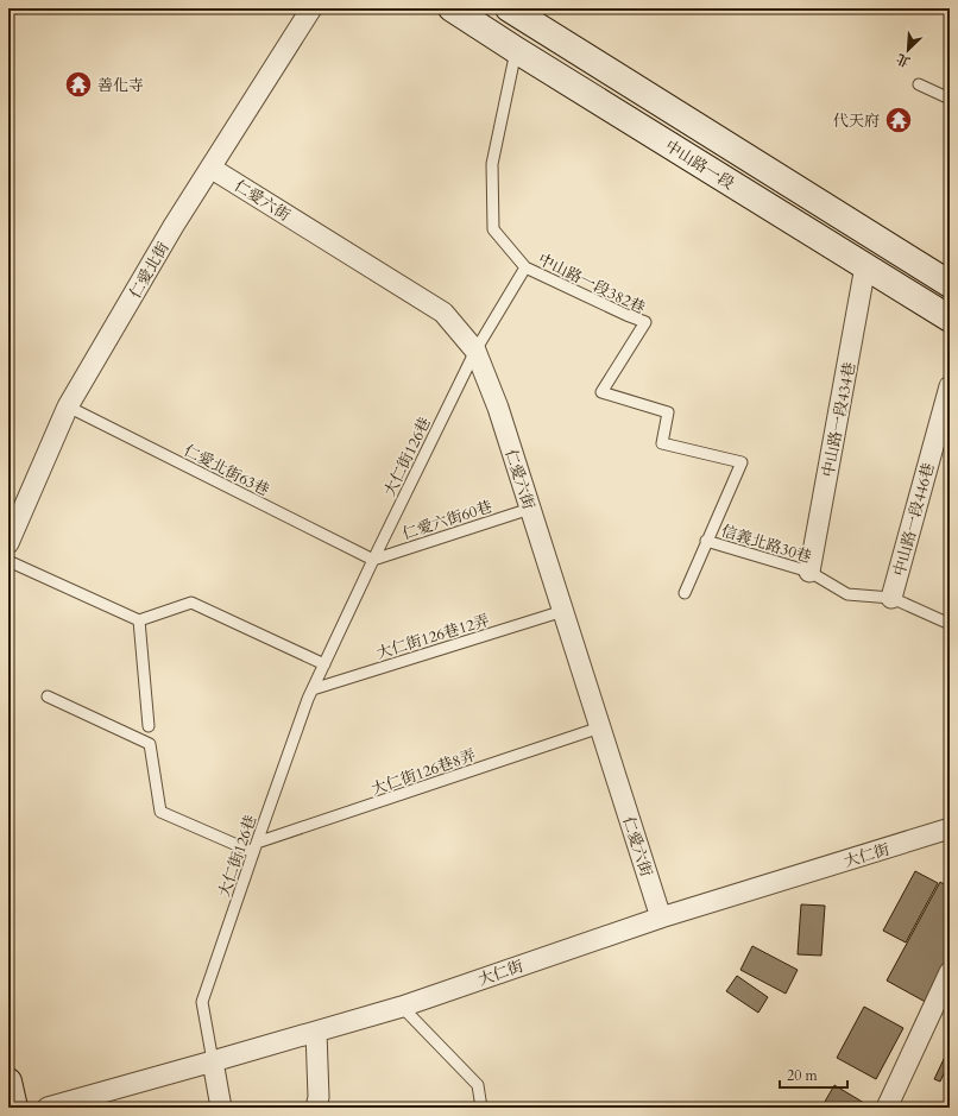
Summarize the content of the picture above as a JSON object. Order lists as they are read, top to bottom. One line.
{"streets":{"main road":["中山路一段"],"street":["仁愛六街","仁愛北街","中山路一段434巷","中山路一段446巷","大仁街"],"lane":["中山路一段382巷","大仁街126巷","仁愛北街63巷","仁愛六街60巷","信義北路30巷","大仁街126巷12弄","大仁街126巷8弄"]},"crossings":[["中山路一段","中山路一段382巷"],["中山路一段","中山路一段434巷"],["仁愛六街","仁愛北街"],["仁愛六街","大仁街126巷"],["仁愛六街","仁愛六街60巷"],["仁愛六街","大仁街126巷12弄"],["仁愛六街","大仁街126巷8弄"],["仁愛六街","大仁街"],["仁愛北街","仁愛北街63巷"],["中山路一段382巷","大仁街126巷"],["中山路一段382巷","信義北路30巷"],["中山路一段434巷","信義北路30巷"],["大仁街126巷","仁愛北街63巷"],["大仁街126巷","仁愛六街60巷"],["大仁街126巷","大仁街126巷12弄"],["大仁街126巷","大仁街126巷8弄"],["大仁街126巷","大仁街"],["仁愛北街63巷","仁愛六街60巷"],["中山路一段446巷","信義北路30巷"]],"places":{"temple":["善化寺","代天府"]},"scale_bar":"20 m","north":"bottom left"}
